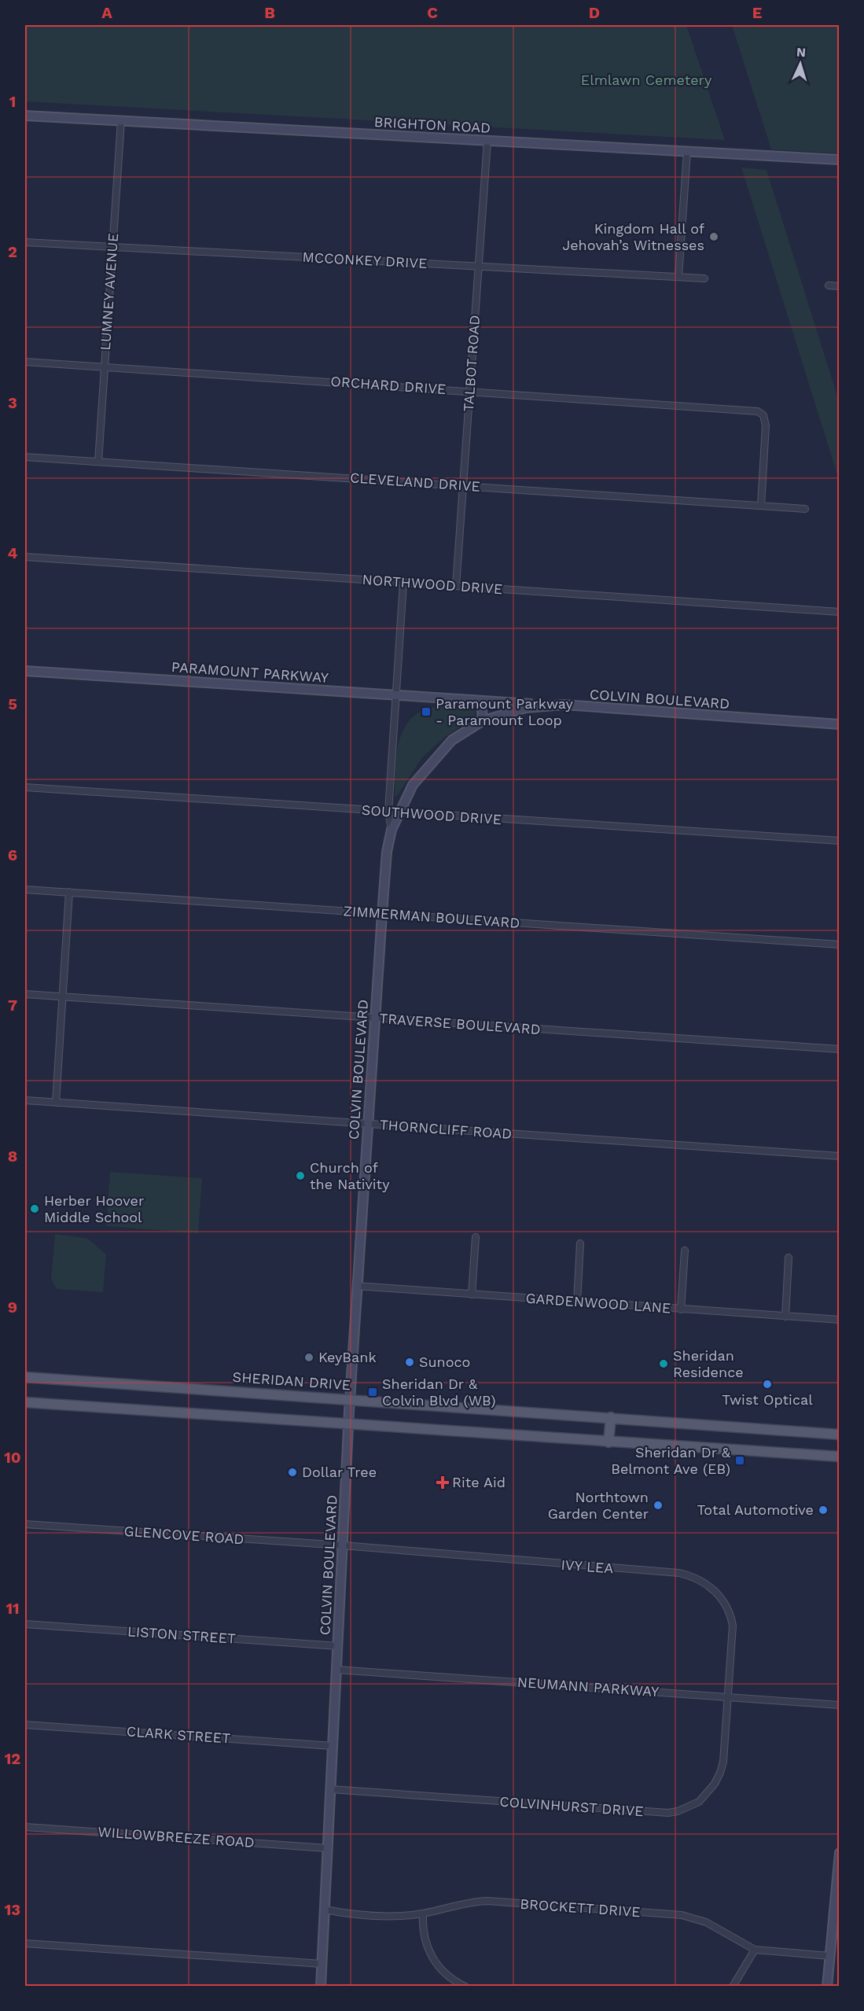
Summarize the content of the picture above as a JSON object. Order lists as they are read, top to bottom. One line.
{"streets":{"main road":["SHERIDAN DRIVE"],"street":["BRIGHTON ROAD","MCCONKEY DRIVE","LUMNEY AVENUE","TALBOT ROAD","ORCHARD DRIVE","CLEVELAND DRIVE","NORTHWOOD DRIVE","PARAMOUNT PARKWAY","COLVIN BOULEVARD","SOUTHWOOD DRIVE","ZIMMERMAN BOULEVARD","TRAVERSE BOULEVARD","THORNCLIFF ROAD","GARDENWOOD LANE","GLENCOVE ROAD","IVY LEA","LISTON STREET","NEUMANN PARKWAY","CLARK STREET","COLVINHURST DRIVE","WILLOWBREEZE ROAD","BROCKETT DRIVE"]},"crossings":[["BRIGHTON ROAD","LUMNEY AVENUE"],["BRIGHTON ROAD","TALBOT ROAD"],["MCCONKEY DRIVE","LUMNEY AVENUE"],["MCCONKEY DRIVE","TALBOT ROAD"],["LUMNEY AVENUE","ORCHARD DRIVE"],["LUMNEY AVENUE","CLEVELAND DRIVE"],["TALBOT ROAD","ORCHARD DRIVE"],["TALBOT ROAD","CLEVELAND DRIVE"],["TALBOT ROAD","NORTHWOOD DRIVE"],["ORCHARD DRIVE","CLEVELAND DRIVE"],["PARAMOUNT PARKWAY","COLVIN BOULEVARD"],["COLVIN BOULEVARD","SOUTHWOOD DRIVE"],["COLVIN BOULEVARD","ZIMMERMAN BOULEVARD"],["COLVIN BOULEVARD","TRAVERSE BOULEVARD"],["COLVIN BOULEVARD","THORNCLIFF ROAD"],["COLVIN BOULEVARD","GARDENWOOD LANE"],["COLVIN BOULEVARD","SHERIDAN DRIVE"],["COLVIN BOULEVARD","GLENCOVE ROAD"],["COLVIN BOULEVARD","IVY LEA"],["COLVIN BOULEVARD","LISTON STREET"],["COLVIN BOULEVARD","NEUMANN PARKWAY"],["COLVIN BOULEVARD","CLARK STREET"],["COLVIN BOULEVARD","COLVINHURST DRIVE"],["COLVIN BOULEVARD","WILLOWBREEZE ROAD"],["COLVIN BOULEVARD","BROCKETT DRIVE"],["GLENCOVE ROAD","IVY LEA"],["IVY LEA","NEUMANN PARKWAY"],["IVY LEA","COLVINHURST DRIVE"],["NEUMANN PARKWAY","COLVINHURST DRIVE"]],"parks":["Elmlawn Cemetery"],"places":{"other":["Kingdom Hall of Jehovah’s Witnesses","Church of the Nativity","Herber Hoover Middle School","KeyBank","Sunoco","Sheridan Residence","Twist Optical","Dollar Tree","Northtown Garden Center","Total Automotive"],"transit":["Paramount Parkway - Paramount Loop","Sheridan Dr & Colvin Blvd (WB)","Sheridan Dr & Belmont Ave (EB)"],"health":["Rite Aid"]},"north":"top","grid":{"columns":["A","B","C","D","E"],"rows":["1","2","3","4","5","6","7","8","9","10","11","12","13"]}}
